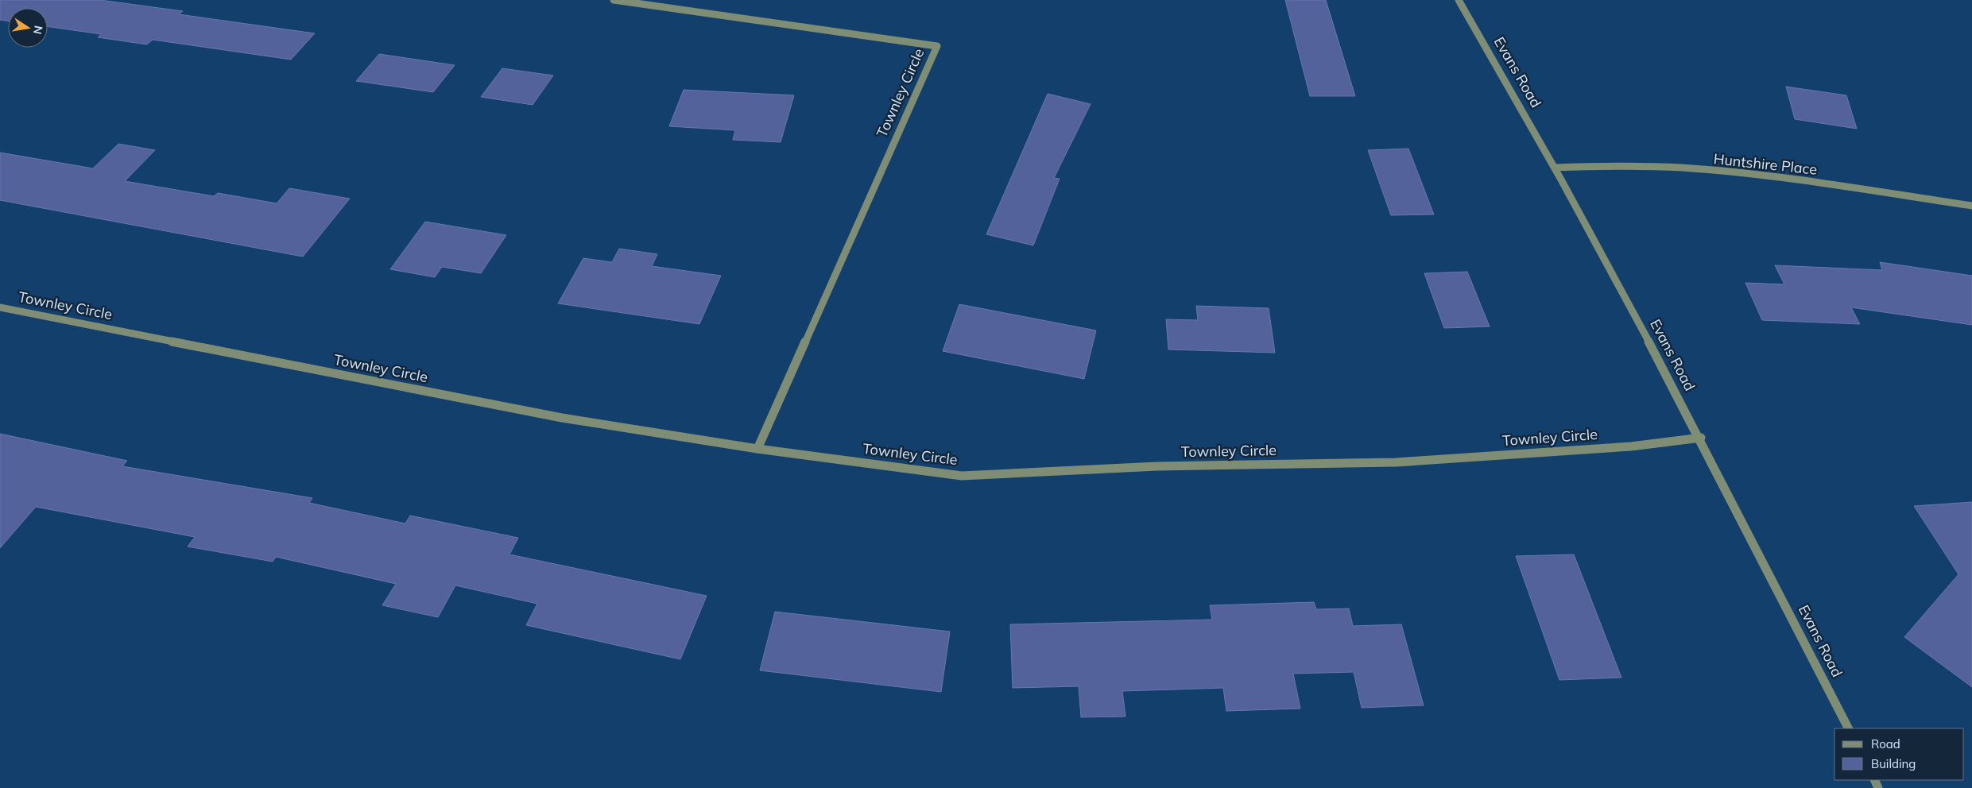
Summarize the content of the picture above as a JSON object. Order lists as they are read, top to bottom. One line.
{"streets":{"street":["Evans Road","Townley Circle","Huntshire Place"]},"crossings":[["Evans Road","Townley Circle"],["Evans Road","Huntshire Place"]],"legend":["Road","Building"],"north":"right"}
